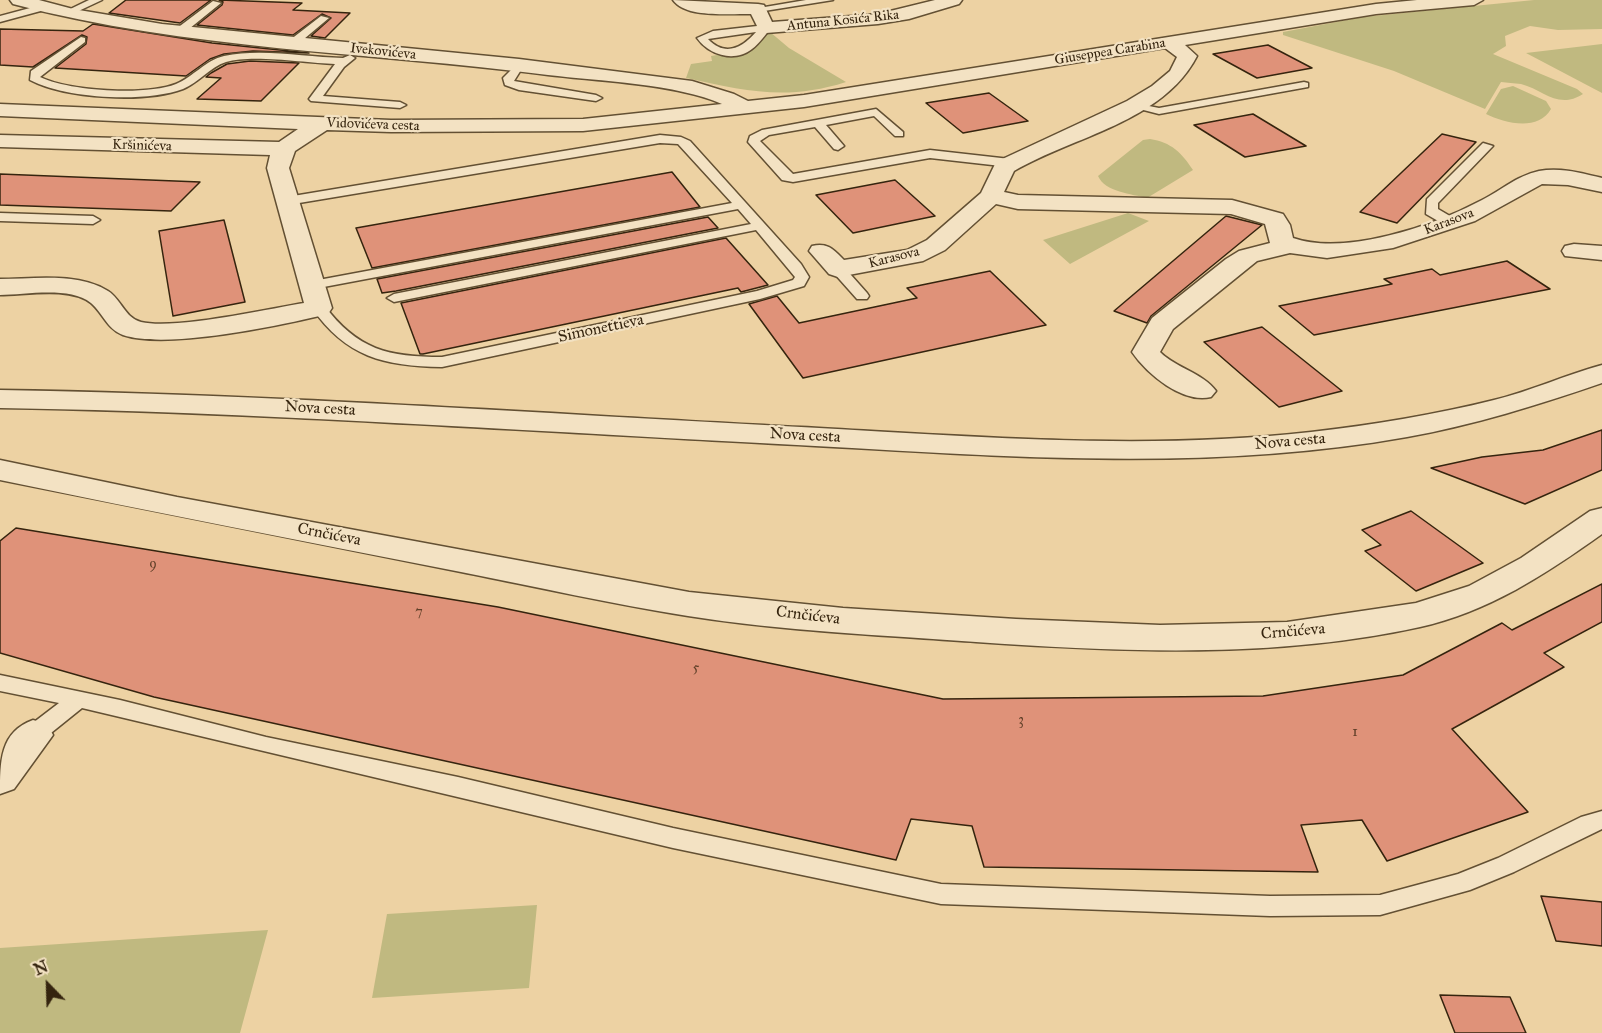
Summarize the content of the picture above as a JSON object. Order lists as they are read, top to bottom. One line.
{"streets":{"street":["Antuna Kosića Rika","Ivekovićeva","Giuseppea Carabina","Vidovićeva cesta","Kršinićeva","Karasova","Simonettieva","Nova cesta","Crnčićeva"]},"crossings":[["Ivekovićeva","Giuseppea Carabina"],["Ivekovićeva","Vidovićeva cesta"],["Giuseppea Carabina","Vidovićeva cesta"],["Kršinićeva","Simonettieva"]],"house_numbers":["9","7","5","3","1"],"north":"top left"}
